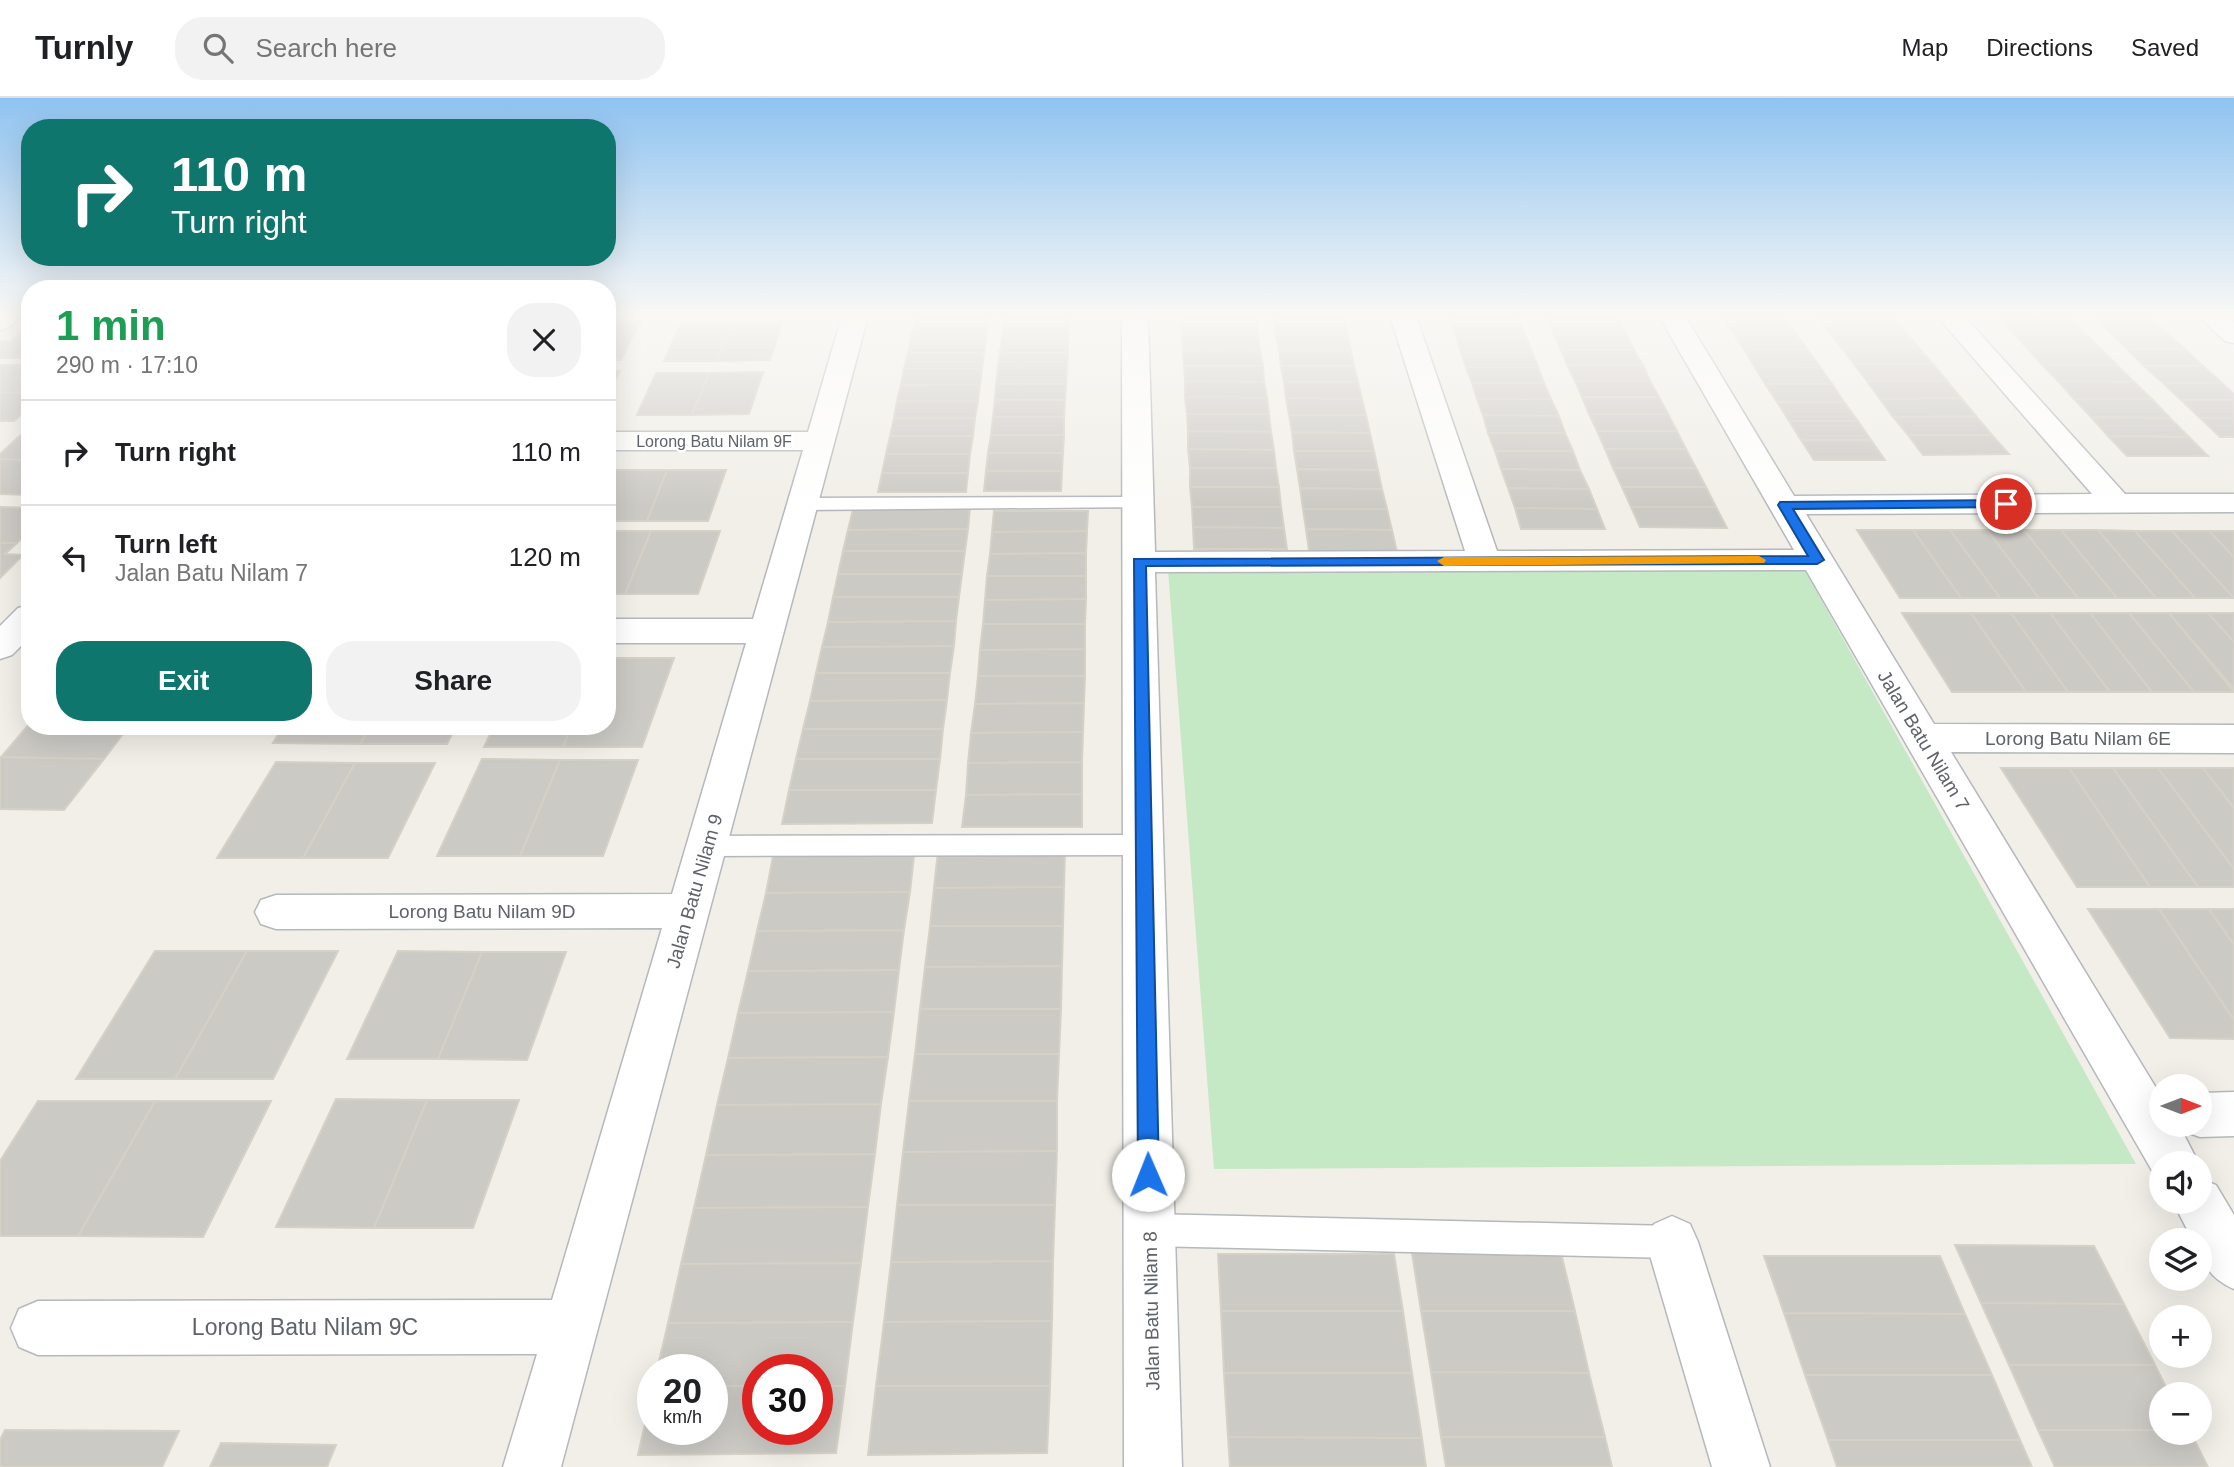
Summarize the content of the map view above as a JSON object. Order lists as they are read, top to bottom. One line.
{"streets":{"street":["Lorong Batu Nilam 9F","Lorong Batu Nilam 6E","Jalan Batu Nilam 7","Jalan Batu Nilam 9","Lorong Batu Nilam 9D","Jalan Batu Nilam 8","Lorong Batu Nilam 9C"]},"crossings":[["Lorong Batu Nilam 9F","Jalan Batu Nilam 9"],["Lorong Batu Nilam 6E","Jalan Batu Nilam 7"],["Jalan Batu Nilam 9","Lorong Batu Nilam 9D"],["Jalan Batu Nilam 9","Lorong Batu Nilam 9C"]],"north":"right","page":{"header":"Turnly","search":"Search here","nav":["Map","Directions","Saved"],"turn":["110 m","Turn right"],"heading":["1 min","290 m · 17:10"],"list":[{"name":"Turn right","value":"110 m"},{"name":"Turn left","note":"Jalan Batu Nilam 7","value":"120 m"}],"buttons":["Exit","Share"],"map_buttons":["+","−"],"speed":"20 km/h","limit":"30"}}
